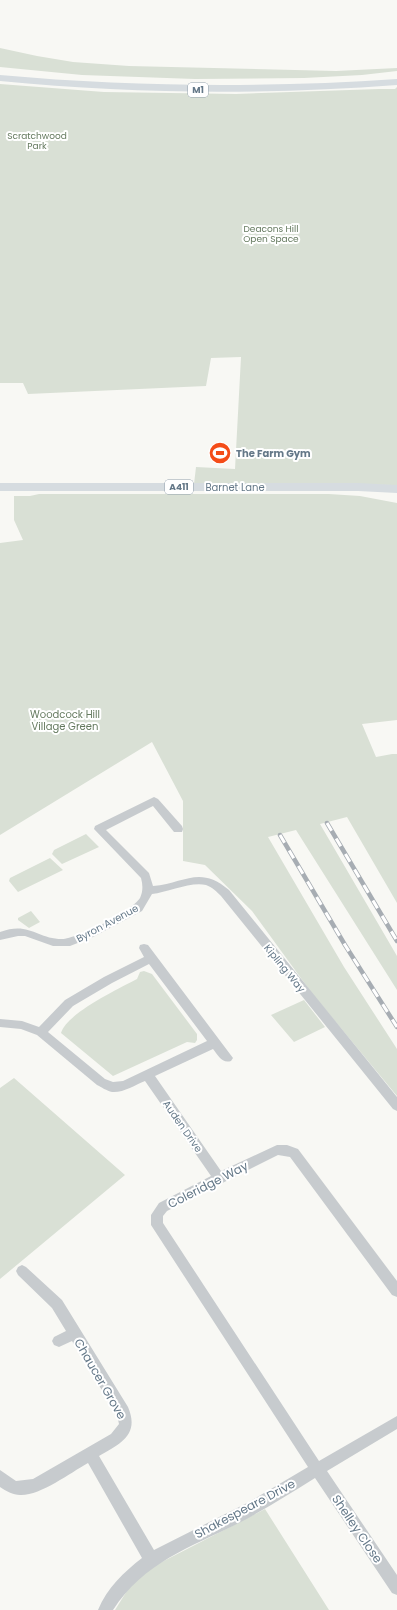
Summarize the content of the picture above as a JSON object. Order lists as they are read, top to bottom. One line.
{"streets":{"highway":["M1"],"main road":["A411","Barnet Lane"],"street":["Byron Avenue","Kipling Way","Auden Drive","Coleridge Way","Chaucer Grove","Shakespeare Drive","Shelley Close"]},"crossings":[["Byron Avenue","Kipling Way"],["Auden Drive","Coleridge Way"],["Coleridge Way","Shakespeare Drive"],["Coleridge Way","Shelley Close"],["Shakespeare Drive","Shelley Close"]],"parks":["Scratchwood Park","Deacons Hill Open Space","Woodcock Hill Village Green"],"places":{"sports":["The Farm Gym"]}}
